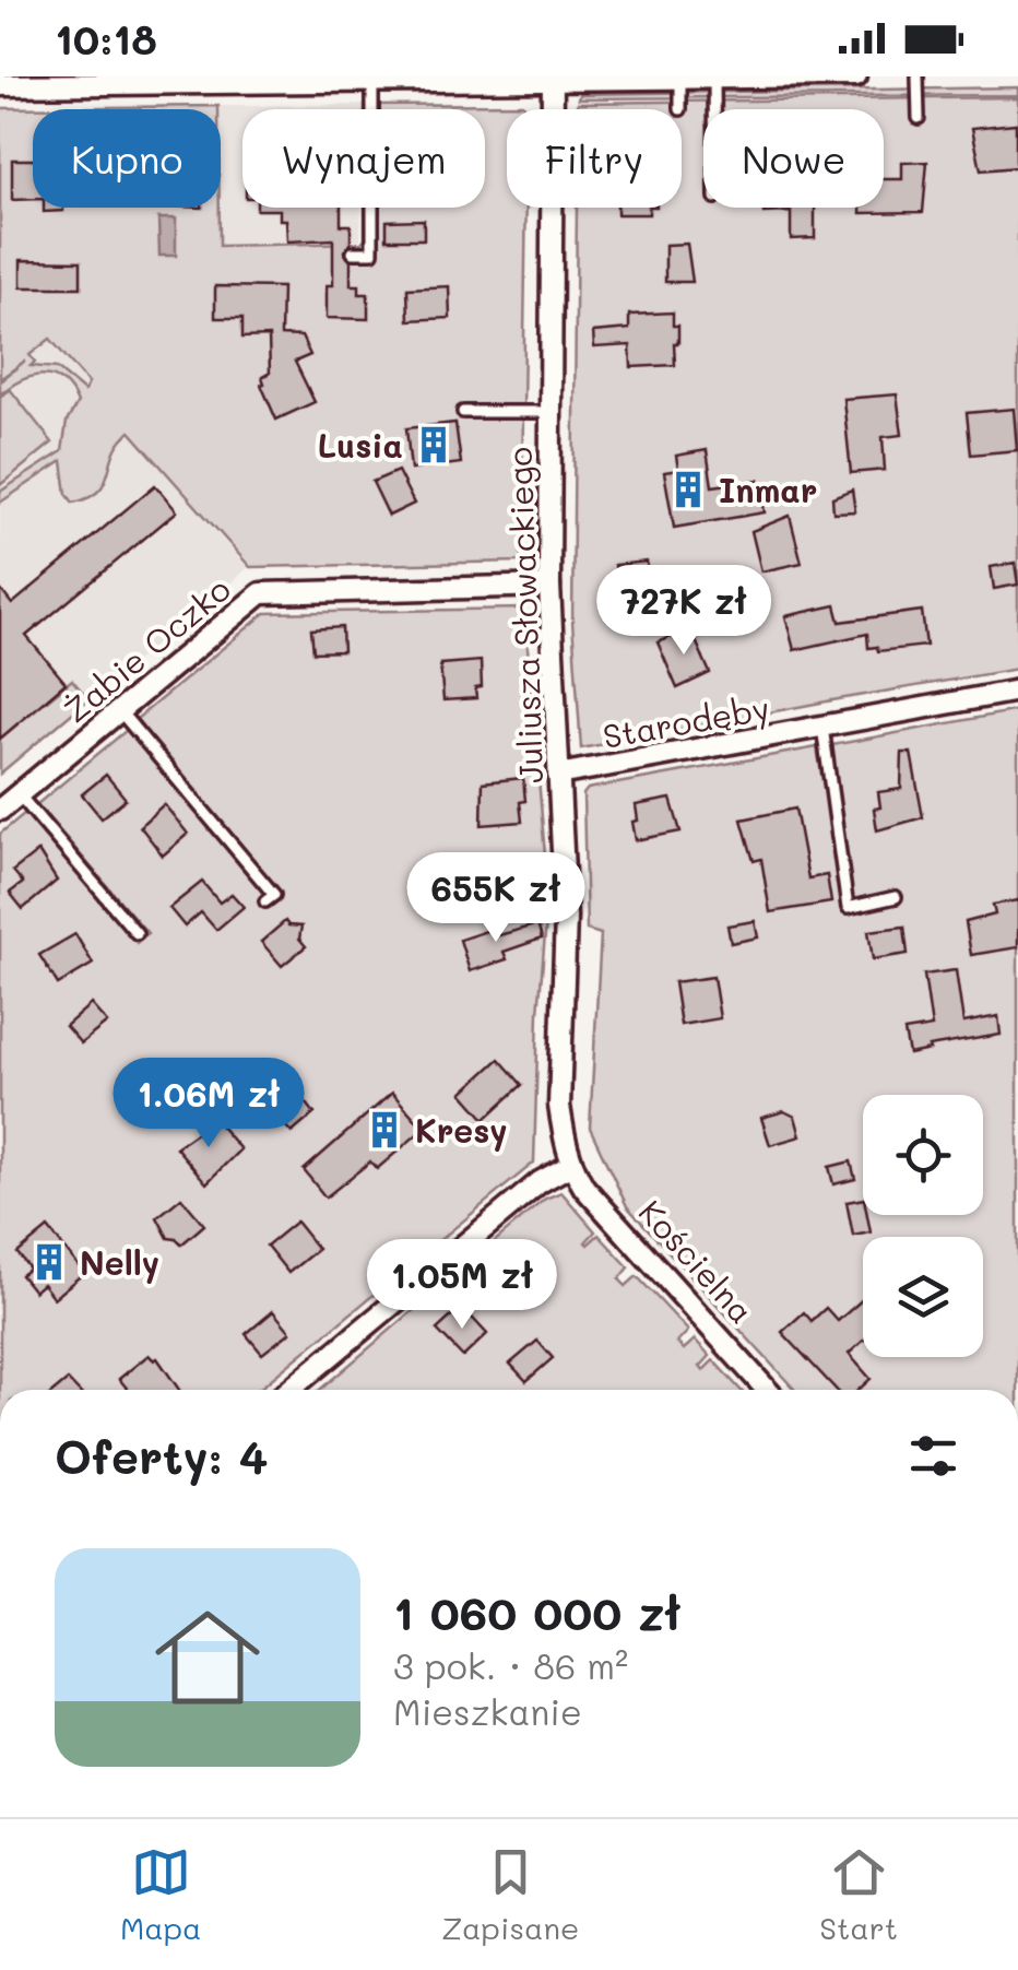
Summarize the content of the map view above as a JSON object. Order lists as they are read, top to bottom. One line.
{"streets":{"street":["Juliusza Słowackiego","Żabie Oczko","Starodęby","Kościelna"]},"crossings":[["Juliusza Słowackiego","Żabie Oczko"],["Juliusza Słowackiego","Starodęby"],["Juliusza Słowackiego","Kościelna"]],"places":{"building":["Lusia","Inmar","Kresy","Nelly"]},"page":{"status":"10:18","chip":["Kupno","Wynajem","Filtry","Nowe"],"price":["727K zł","655K zł","1.06M zł","1.05M zł"],"heading":"Oferty: 4","list":[{"name":"1 060 000 zł","note":"3 pok. · 86 m² · Mieszkanie"}],"tabs":["Mapa","Zapisane","Start"]}}
